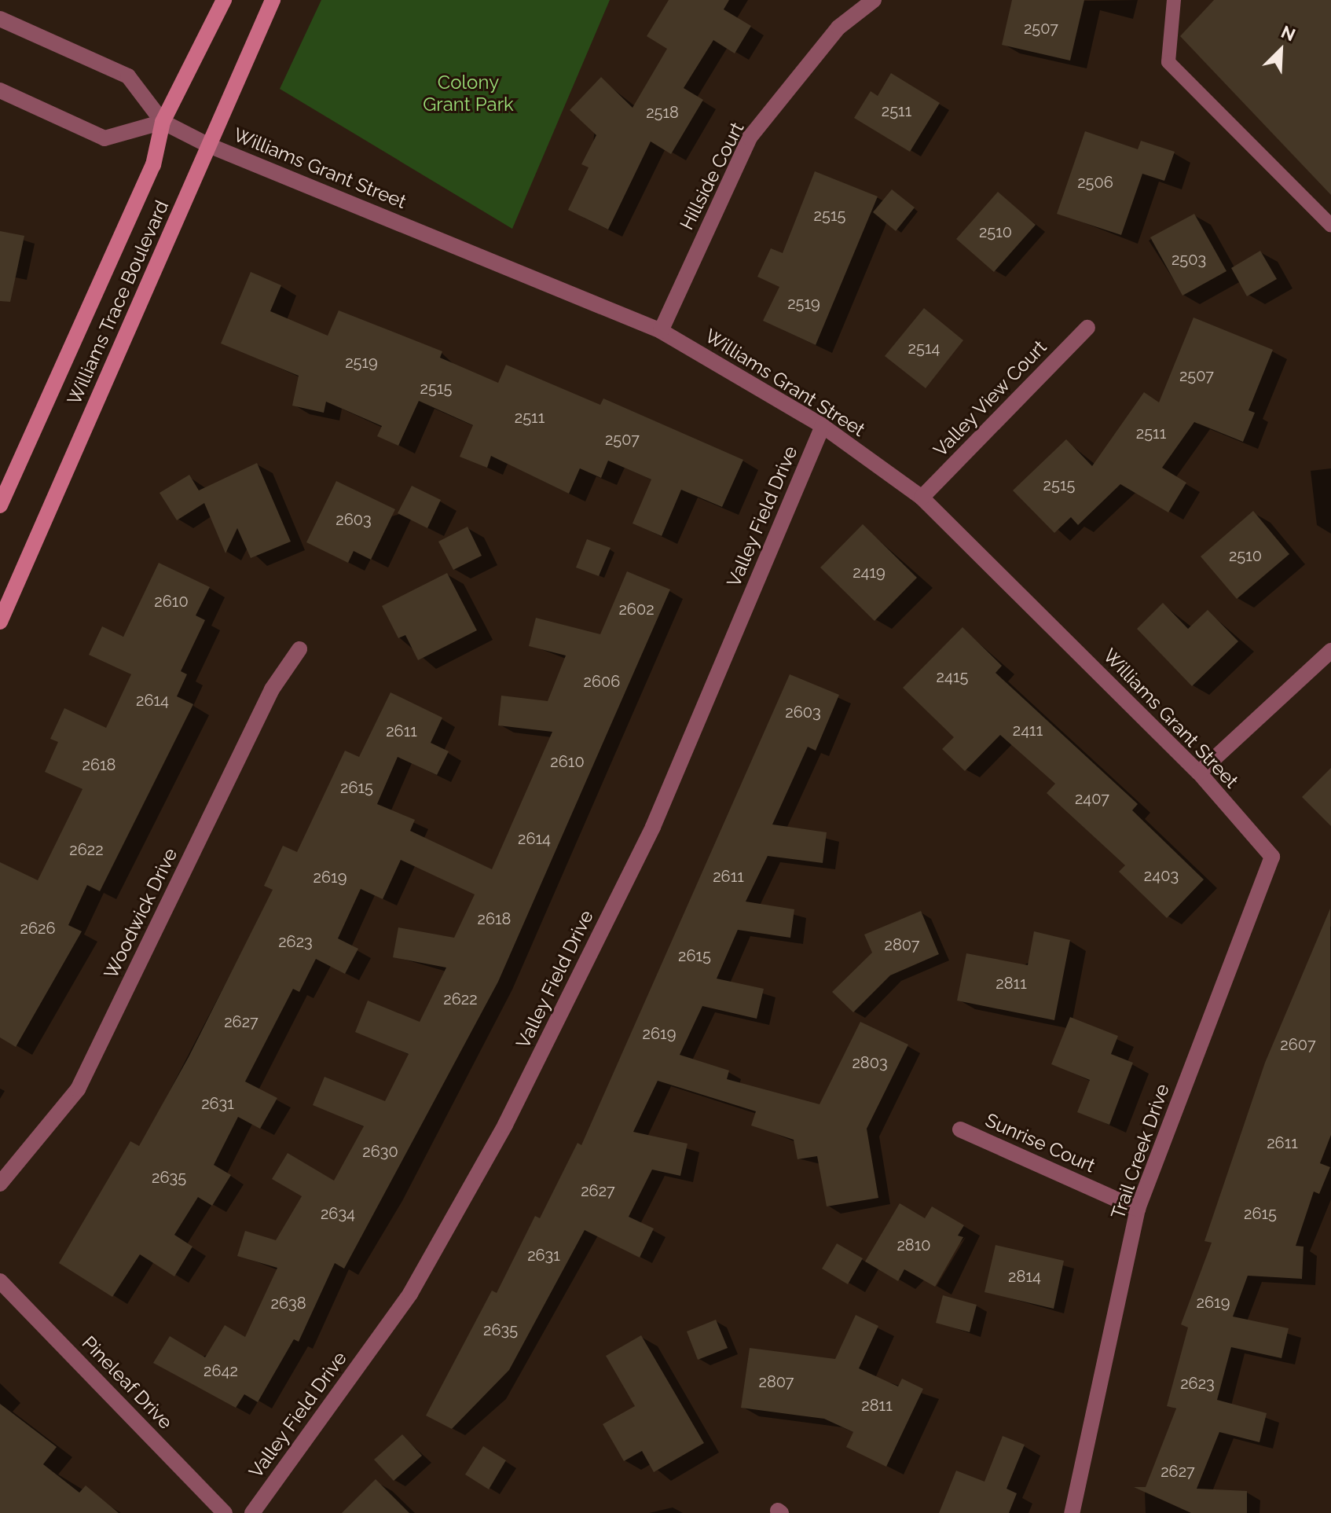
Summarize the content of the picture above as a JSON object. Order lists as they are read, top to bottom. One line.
{"streets":{"main road":["Williams Trace Boulevard"],"street":["Williams Grant Street","Hillside Court","Valley View Court","Valley Field Drive","Woodwick Drive","Sunrise Court","Trail Creek Drive","Pineleaf Drive"]},"crossings":[["Williams Grant Street","Hillside Court"],["Williams Grant Street","Williams Trace Boulevard"],["Williams Grant Street","Valley View Court"],["Williams Grant Street","Valley Field Drive"],["Williams Grant Street","Trail Creek Drive"],["Sunrise Court","Trail Creek Drive"]],"parks":["Colony Grant Park"],"house_numbers":["2507","2511","2518","2506","2515","2510","2503","2519","2514","2519","2507","2515","2511","2511","2507","2515","2603","2510","2419","2610","2602","2415","2606","2614","2603","2411","2611","2610","2618","2615","2407","2614","2622","2403","2611","2619","2618","2626","2623","2807","2615","2811","2622","2627","2619","2607","2803","2631","2611","2630","2635","2627","2634","2615","2810","2631","2814","2619","2638","2635","2642","2807","2623","2811","2627"],"north":"top right"}
